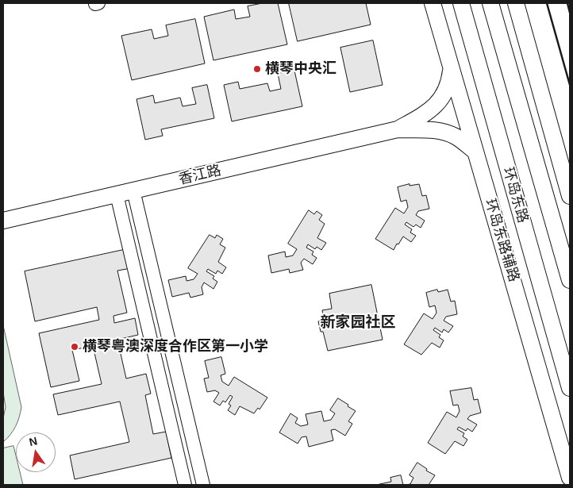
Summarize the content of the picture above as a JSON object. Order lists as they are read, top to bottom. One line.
{"streets":{"main road":["香江路","环岛东路","环岛东路辅路"]},"districts":["新家园社区"],"places":["横琴中央汇","横琴粤澳深度合作区第一小学"],"north":"top"}
